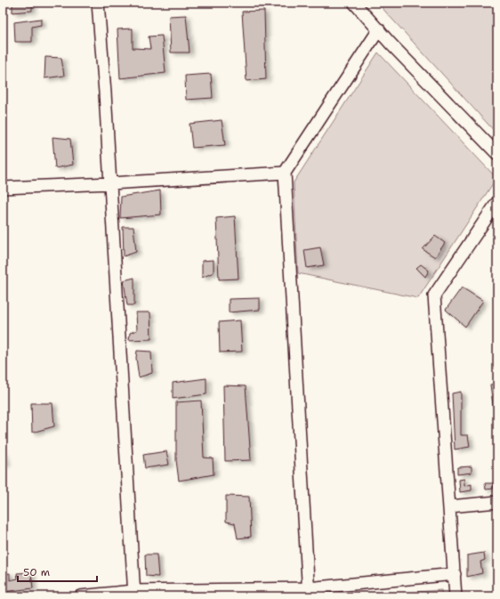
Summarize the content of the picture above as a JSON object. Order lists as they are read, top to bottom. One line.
{"scale_bar":"50 m"}
